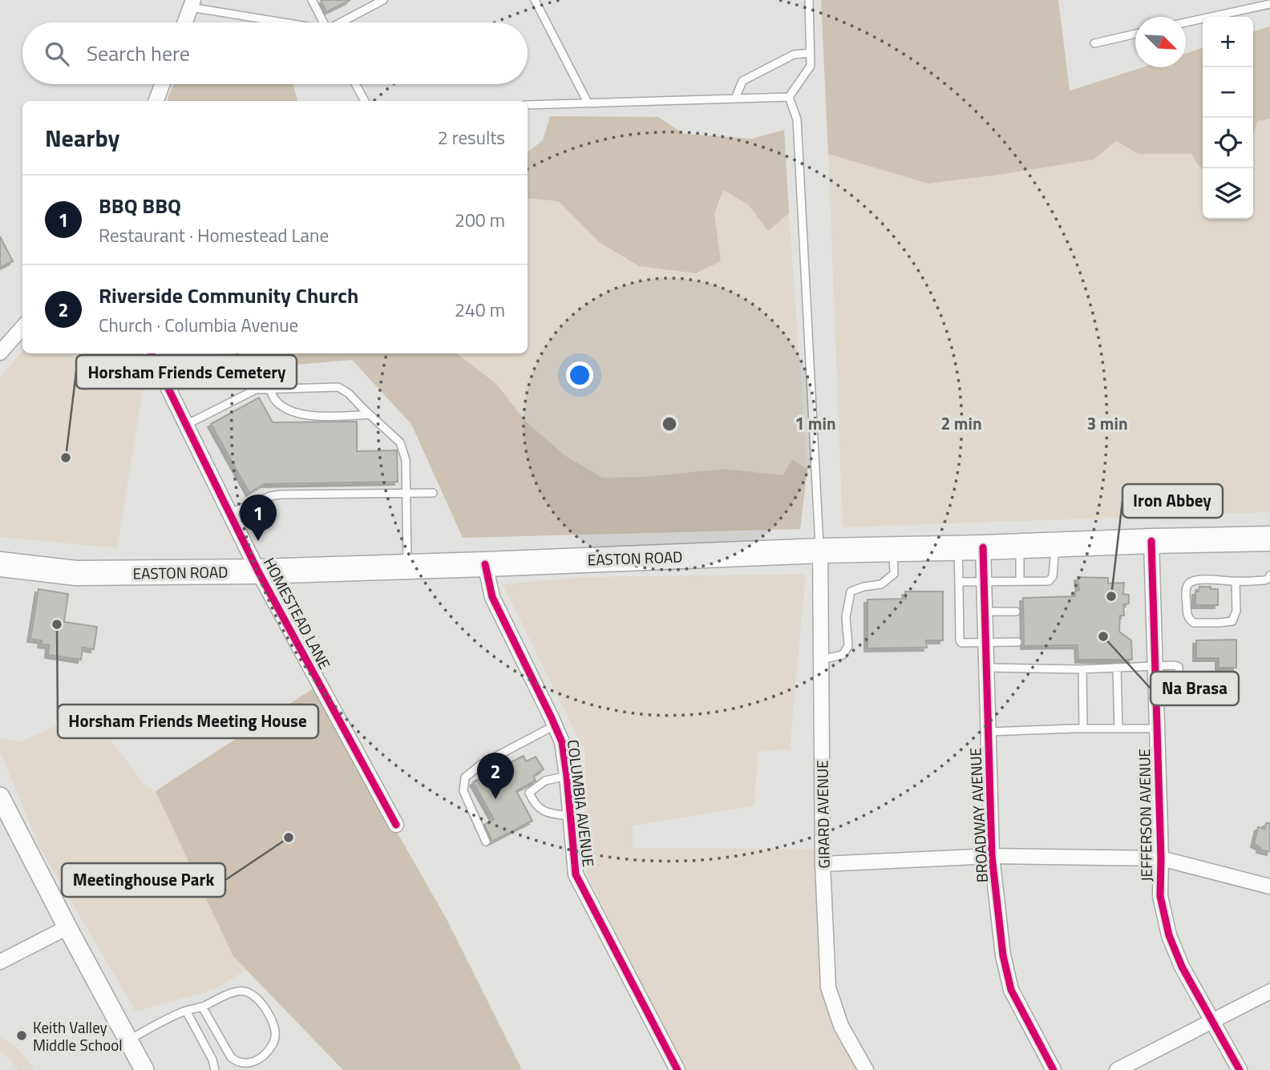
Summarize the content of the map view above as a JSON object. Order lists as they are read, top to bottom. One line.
{"streets":{"highway":["EASTON ROAD"],"street":["HOMESTEAD LANE","COLUMBIA AVENUE","GIRARD AVENUE","BROADWAY AVENUE","JEFFERSON AVENUE"]},"crossings":[["EASTON ROAD","HOMESTEAD LANE"],["EASTON ROAD","COLUMBIA AVENUE"],["EASTON ROAD","GIRARD AVENUE"],["EASTON ROAD","BROADWAY AVENUE"],["EASTON ROAD","JEFFERSON AVENUE"]],"places":["Horsham Friends Cemetery","Iron Abbey","Horsham Friends Meeting House","Na Brasa","Meetinghouse Park","Keith Valley Middle School"],"north":"bottom right","page":{"map_buttons":["+","−"],"search":"Search here","heading":["Nearby","2 results"],"list":[{"mark":"1","name":"BBQ BBQ","note":"Restaurant · Homestead Lane","value":"200 m"},{"mark":"2","name":"Riverside Community Church","note":"Church · Columbia Avenue","value":"240 m"}],"pins":["1","2"]},"rings":["1 min","2 min","3 min"]}
